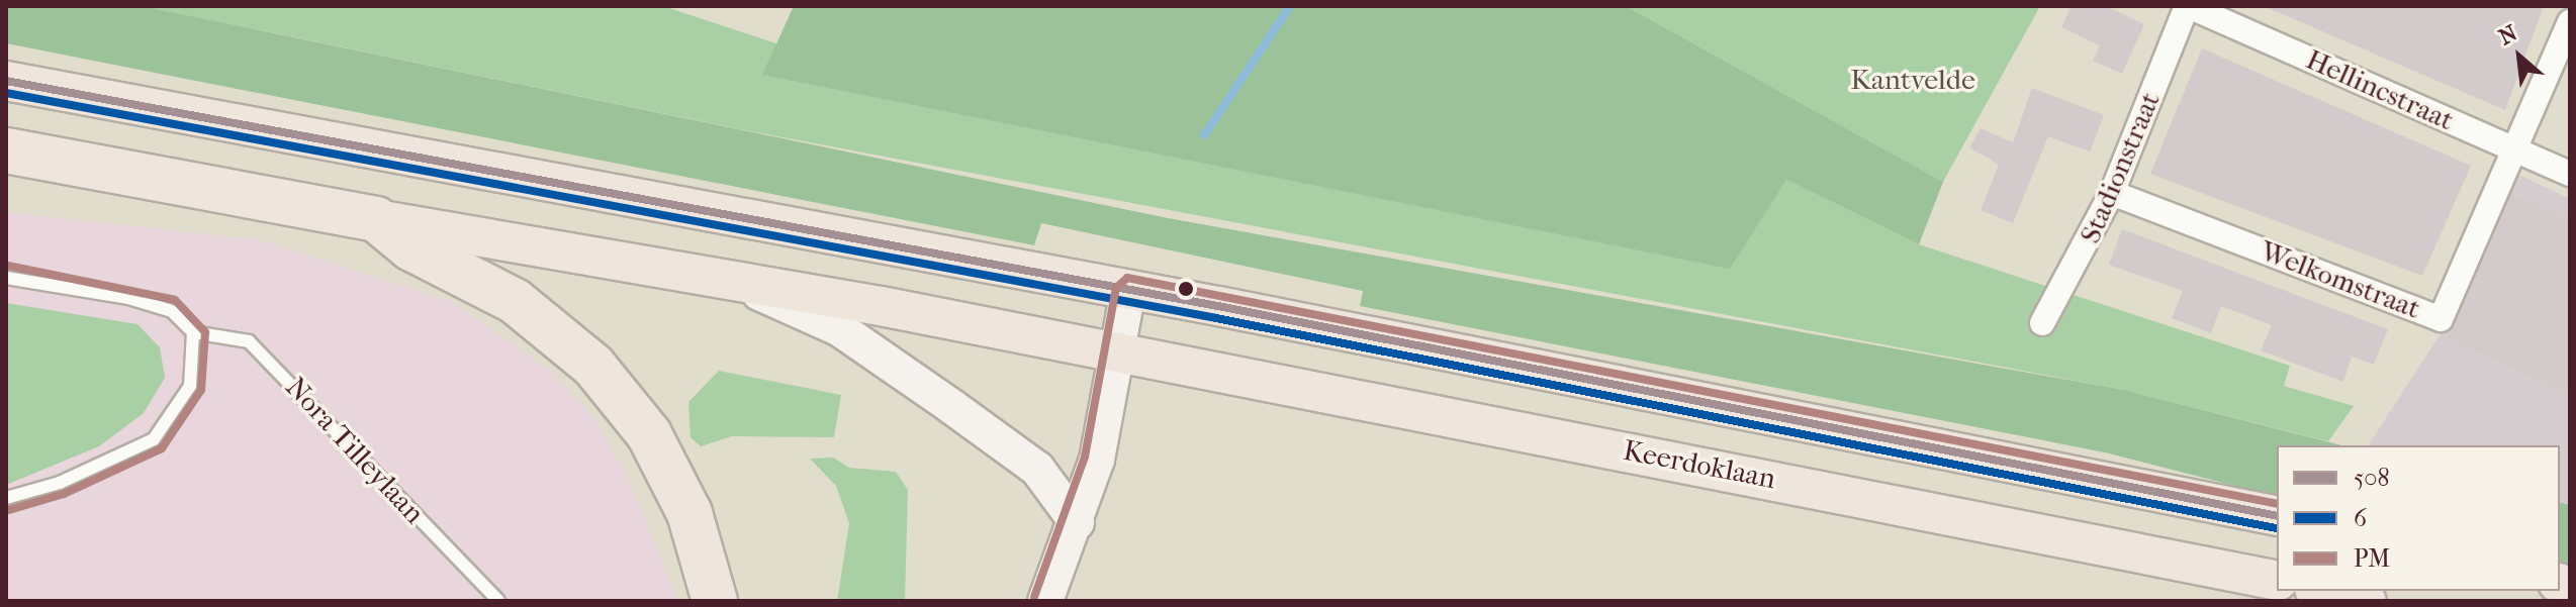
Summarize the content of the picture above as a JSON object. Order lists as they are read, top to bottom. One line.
{"streets":{"main road":["Keerdoklaan"],"street":["Hellincstraat","Stadionstraat","Welkomstraat"],"lane":["Nora Tilleylaan"]},"crossings":[["Hellincstraat","Stadionstraat"],["Hellincstraat","Welkomstraat"],["Stadionstraat","Welkomstraat"]],"parks":["Kantvelde"],"lines":["transit line 508","transit line 6","transit line PM"],"legend":["508","6","PM"],"north":"top left"}
